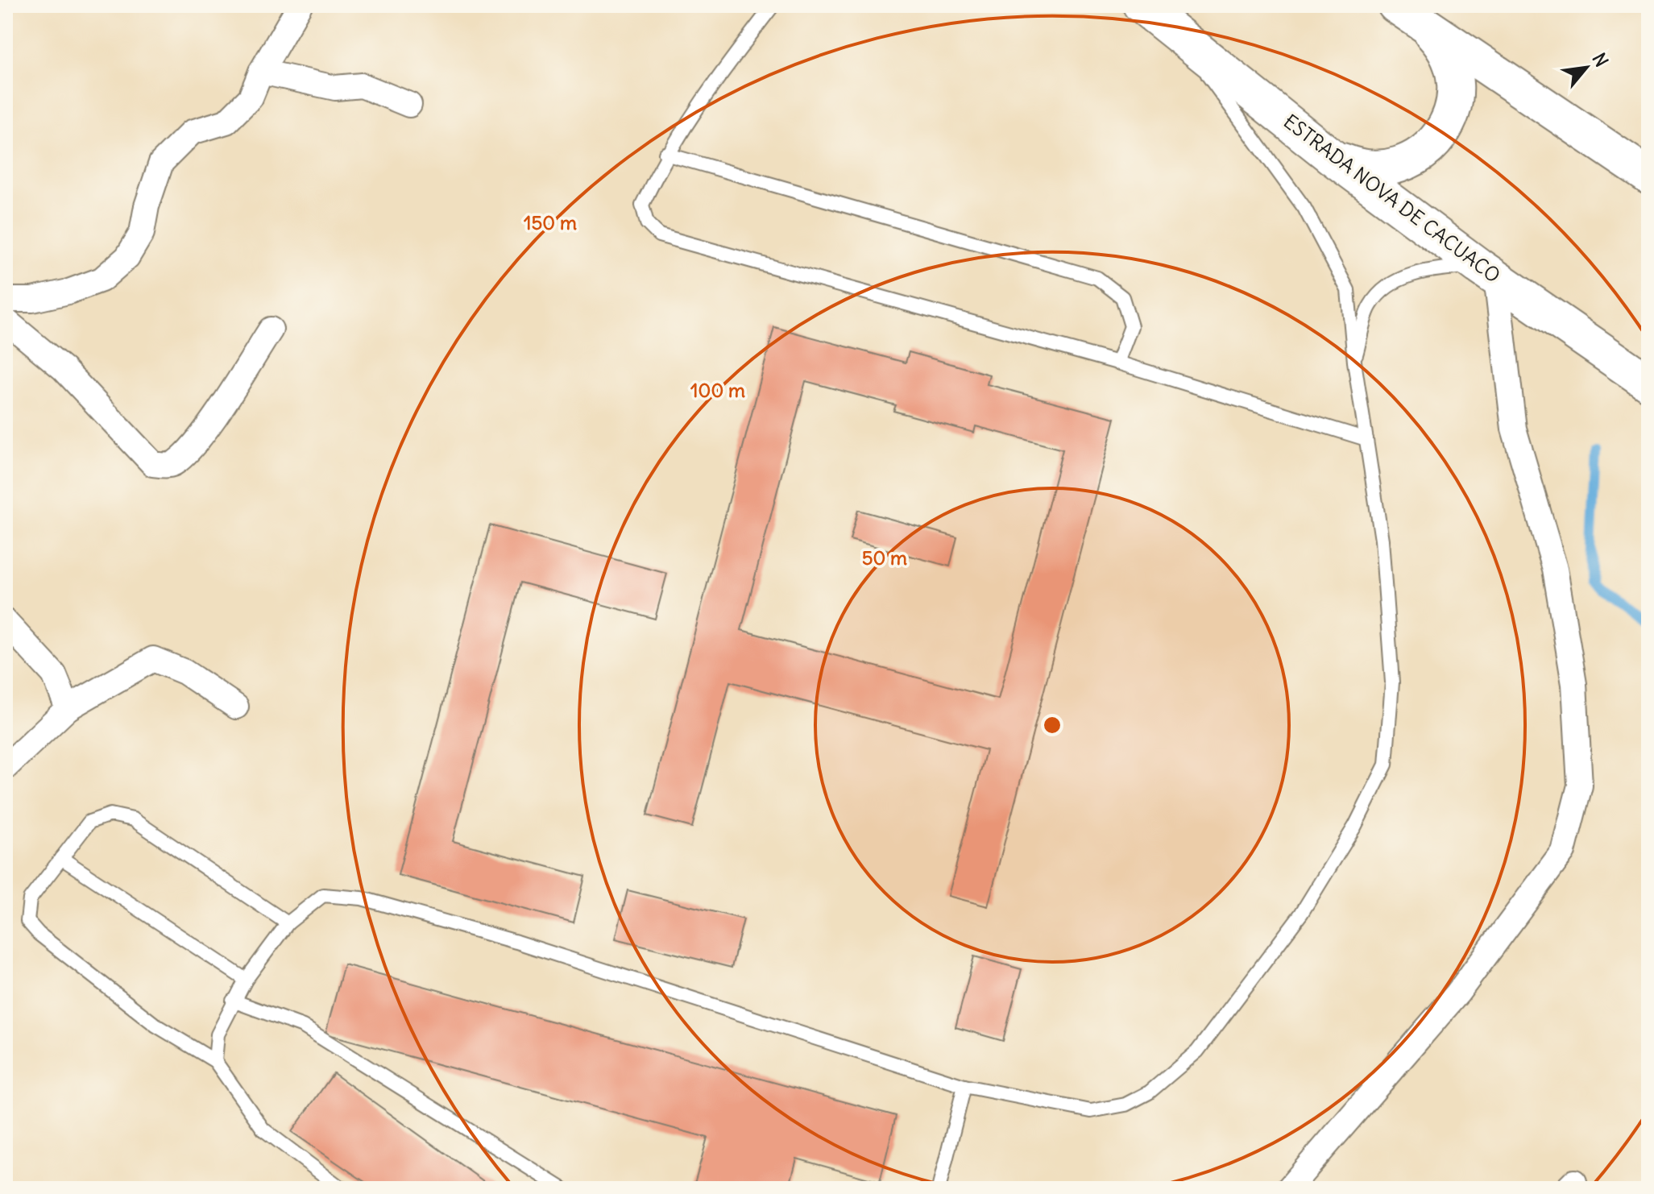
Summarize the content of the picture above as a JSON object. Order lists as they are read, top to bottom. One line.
{"streets":{"main road":["ESTRADA NOVA DE CACUACO"]},"north":"top right","rings":["150 m","100 m","50 m"]}
